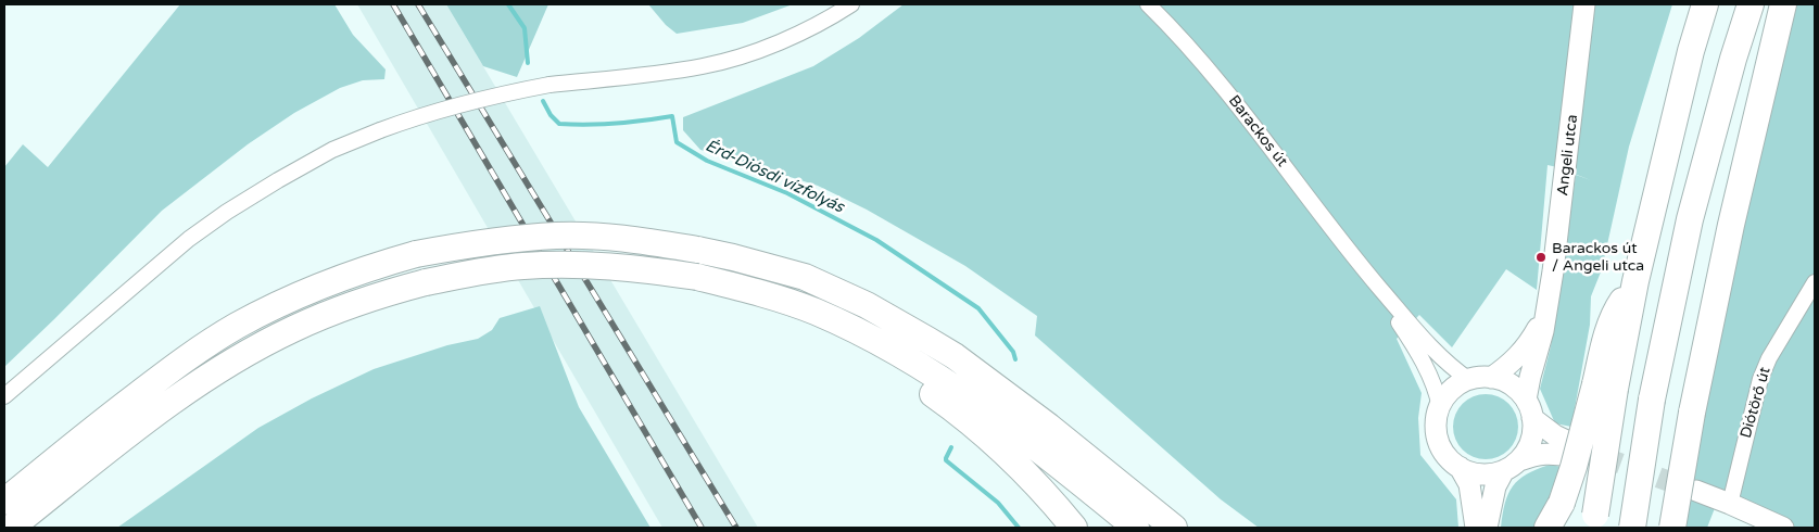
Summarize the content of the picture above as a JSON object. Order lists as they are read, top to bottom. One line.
{"streets":{"street":["Barackos út","Angeli utca","Diótörő út"]},"crossings":[["Barackos út","Angeli utca"]],"water":["Érd-Diósdi vízfolyás"],"places":["Barackos út / Angeli utca"]}
